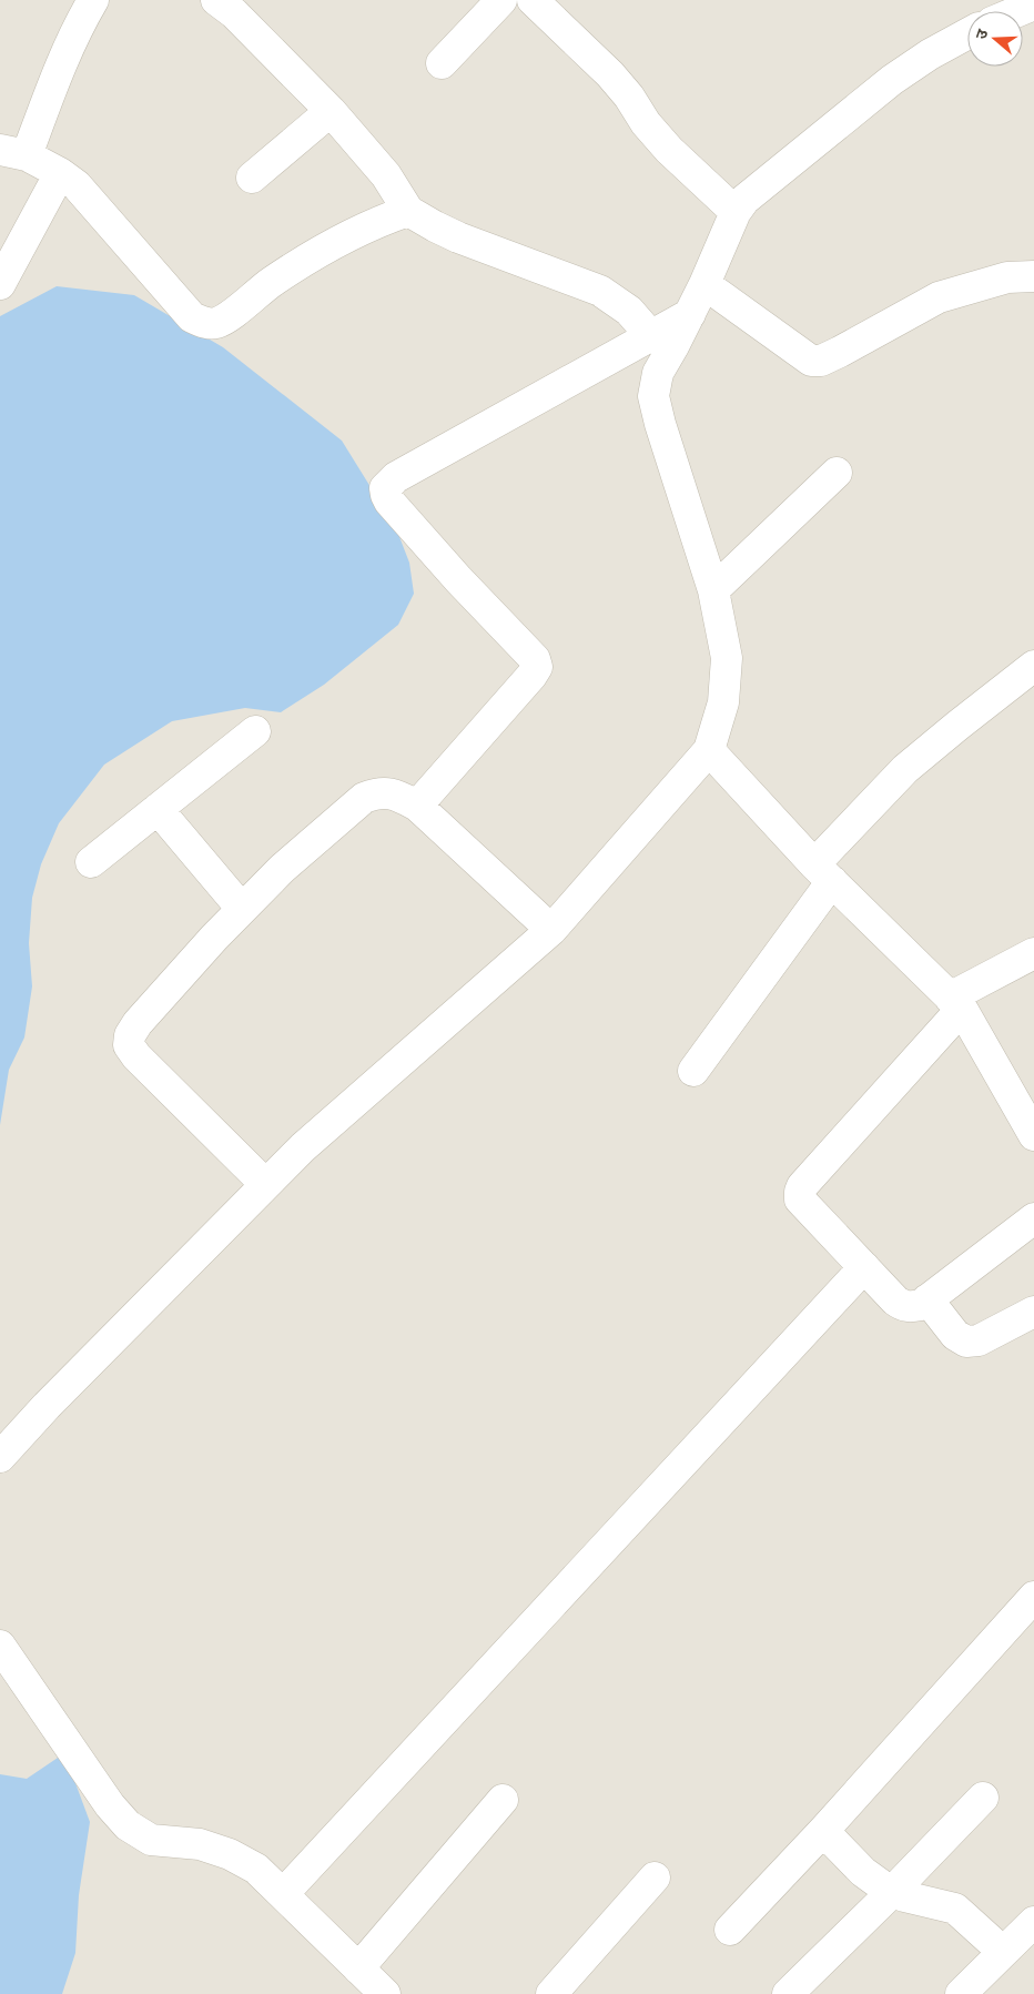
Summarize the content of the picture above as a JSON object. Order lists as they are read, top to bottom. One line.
{"north":"left"}
